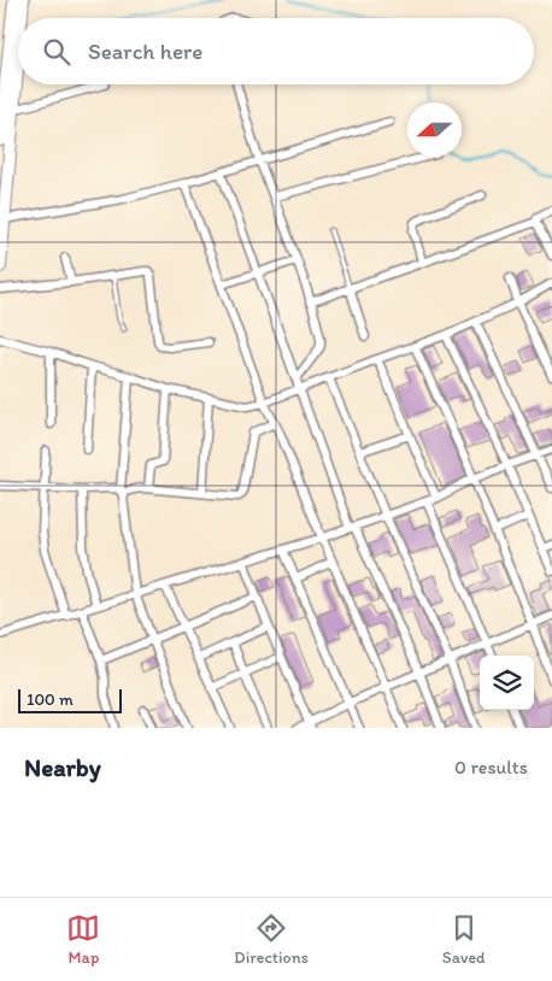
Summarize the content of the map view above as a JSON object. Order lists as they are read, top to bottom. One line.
{"scale_bar":"100 m","north":"left","page":{"search":"Search here","scale":"100 m","heading":["Nearby","0 results"],"nav":["Map","Directions","Saved"]}}
